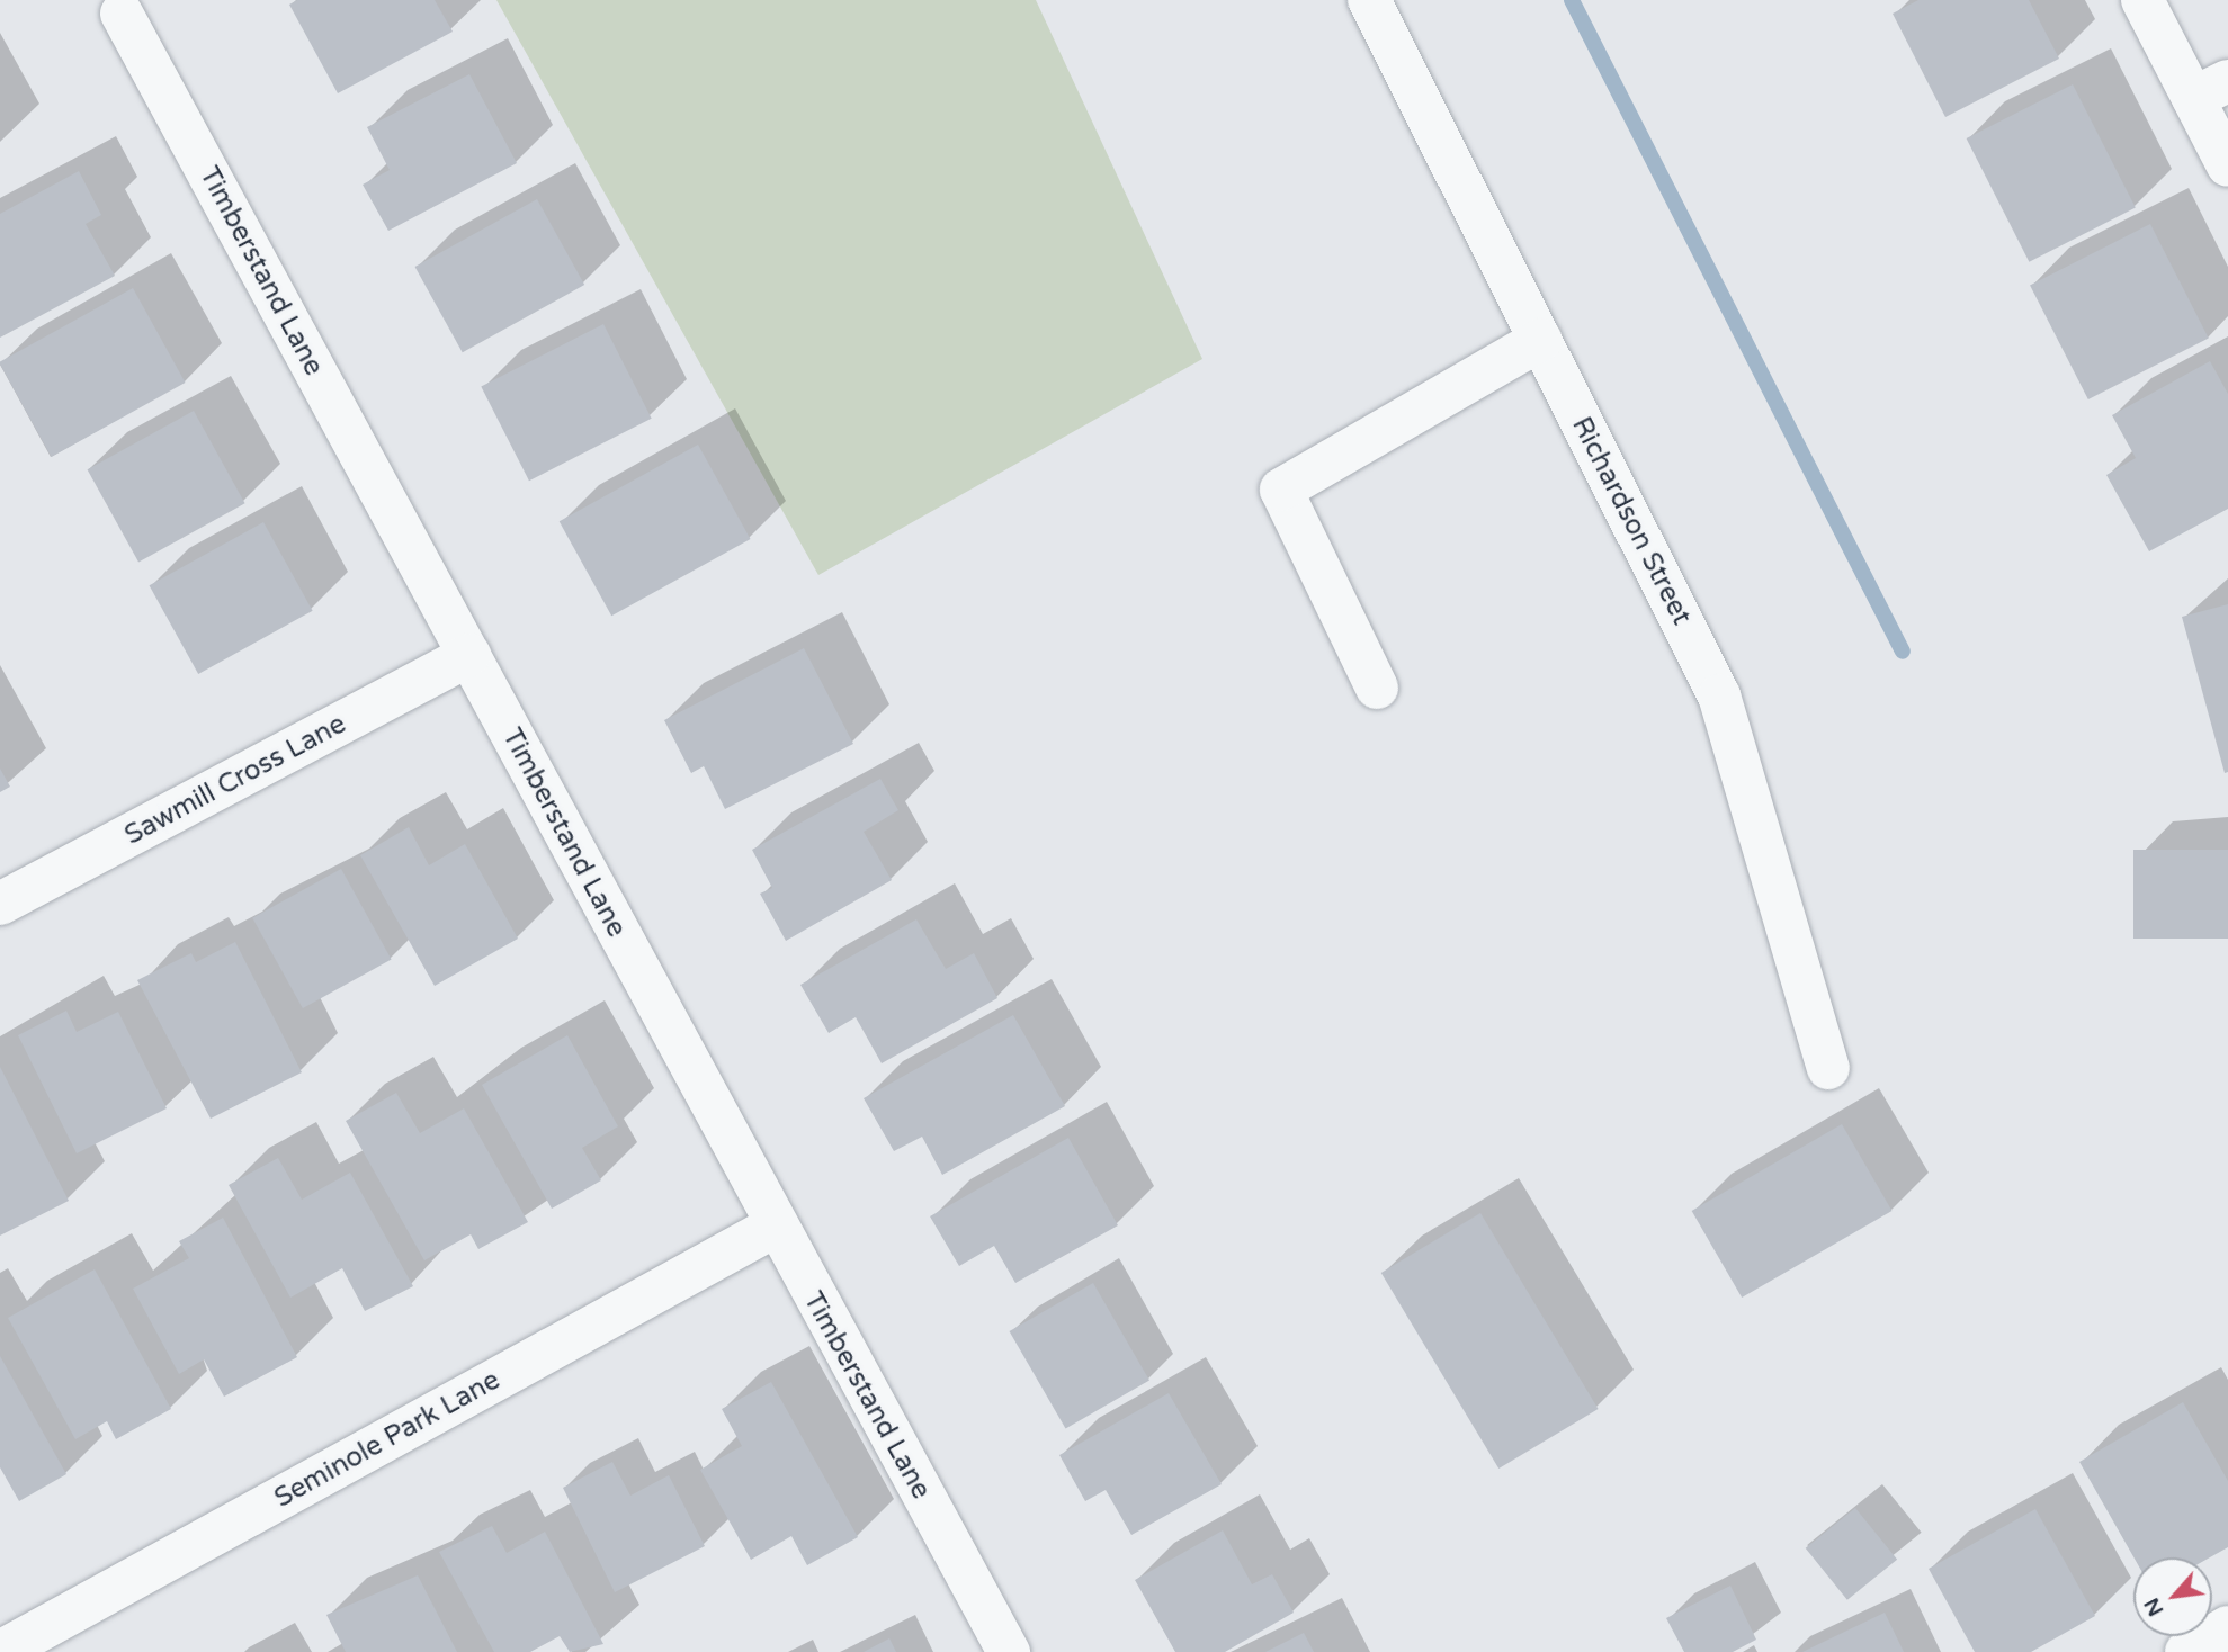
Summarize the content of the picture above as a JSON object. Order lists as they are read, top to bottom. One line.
{"streets":{"street":["Timberstand Lane","Richardson Street","Sawmill Cross Lane","Seminole Park Lane"]},"crossings":[["Timberstand Lane","Sawmill Cross Lane"],["Timberstand Lane","Seminole Park Lane"]],"north":"bottom left"}
